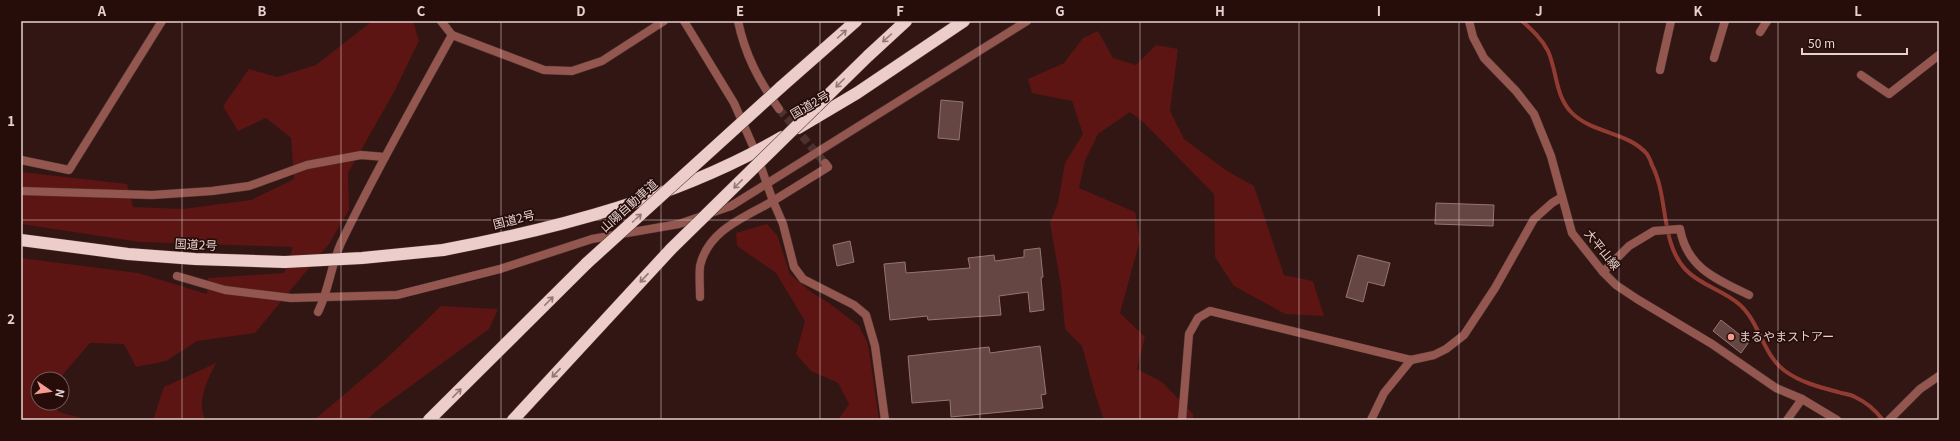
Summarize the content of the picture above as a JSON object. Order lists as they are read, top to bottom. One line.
{"streets":{"highway":["国道2号","山陽自動車道"],"street":["大平山線"]},"places":["まるやまストアー"],"scale_bar":"50 m","north":"right","grid":{"columns":["A","B","C","D","E","F","G","H","I","J","K","L"],"rows":["1","2"]}}
